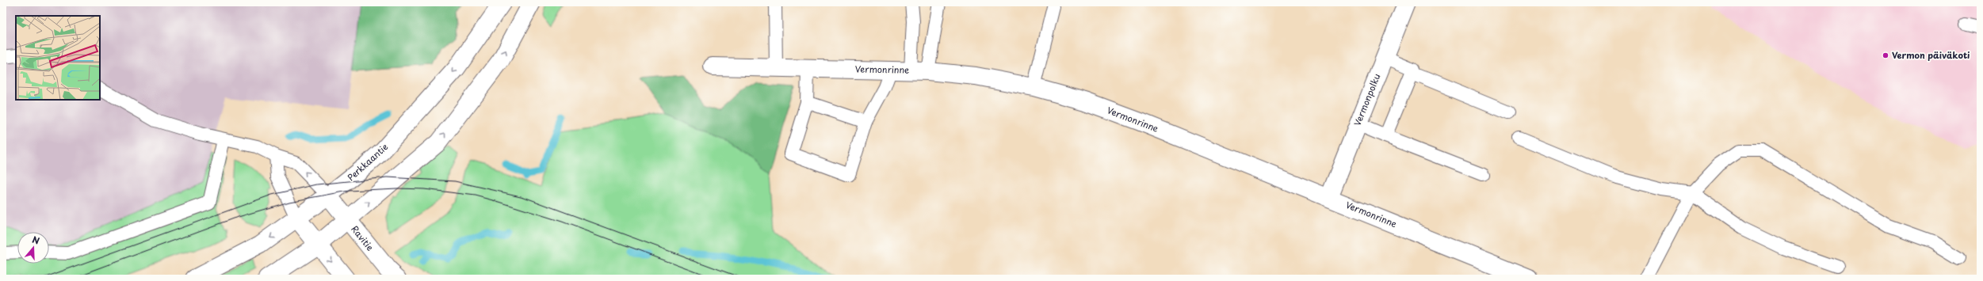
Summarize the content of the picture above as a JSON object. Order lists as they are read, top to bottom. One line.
{"streets":{"street":["Vermonrinne","Vermonpolku","Perkkaantie","Ravitie"]},"crossings":[["Vermonrinne","Vermonpolku"],["Perkkaantie","Ravitie"]],"places":["Vermon päiväkoti"],"north":"top"}
